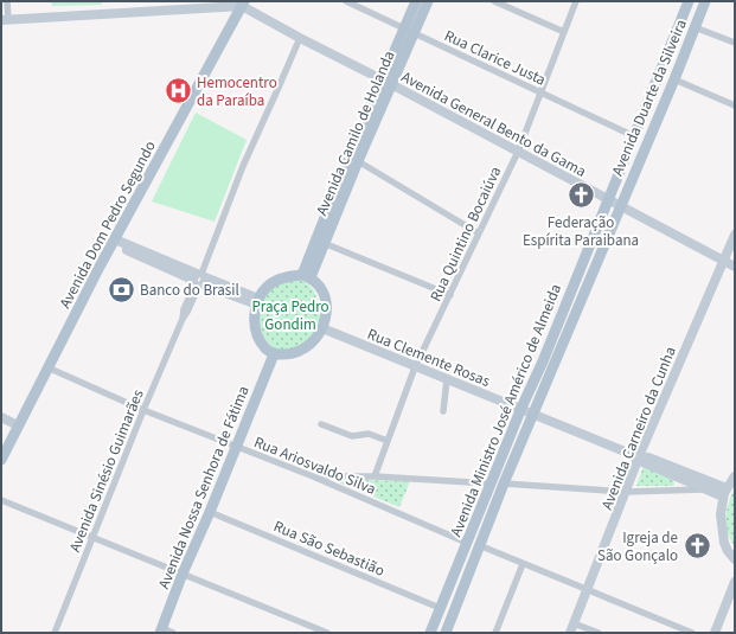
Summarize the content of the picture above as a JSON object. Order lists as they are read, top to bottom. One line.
{"streets":{"main road":["Avenida Duarte da Silveira","Avenida Camilo de Holanda","Avenida Dom Pedro Segundo","Avenida Ministro José Américo de Almeida","Avenida Nossa Senhora de Fátima"],"street":["Rua Clarice Justa","Avenida General Bento da Gama","Rua Quintino Bocaiúva","Rua Clemente Rosas","Avenida Carneiro da Cunha","Rua Ariosvaldo Silva","Avenida Sinésio Guimarães","Rua São Sebastião"]},"crossings":[["Rua Clarice Justa","Avenida Duarte da Silveira"],["Rua Clarice Justa","Avenida Camilo de Holanda"],["Rua Clarice Justa","Rua Quintino Bocaiúva"],["Avenida Duarte da Silveira","Avenida General Bento da Gama"],["Avenida Duarte da Silveira","Avenida Ministro José Américo de Almeida"],["Avenida General Bento da Gama","Avenida Camilo de Holanda"],["Avenida General Bento da Gama","Avenida Dom Pedro Segundo"],["Avenida General Bento da Gama","Rua Quintino Bocaiúva"],["Avenida General Bento da Gama","Avenida Ministro José Américo de Almeida"],["Avenida General Bento da Gama","Avenida Carneiro da Cunha"],["Avenida General Bento da Gama","Avenida Sinésio Guimarães"],["Avenida Camilo de Holanda","Rua Clemente Rosas"],["Avenida Camilo de Holanda","Avenida Nossa Senhora de Fátima"],["Avenida Dom Pedro Segundo","Rua Ariosvaldo Silva"],["Rua Quintino Bocaiúva","Rua Clemente Rosas"],["Rua Clemente Rosas","Avenida Ministro José Américo de Almeida"],["Rua Clemente Rosas","Avenida Carneiro da Cunha"],["Rua Clemente Rosas","Avenida Nossa Senhora de Fátima"],["Avenida Ministro José Américo de Almeida","Rua Ariosvaldo Silva"],["Avenida Ministro José Américo de Almeida","Rua São Sebastião"],["Rua Ariosvaldo Silva","Avenida Sinésio Guimarães"],["Rua Ariosvaldo Silva","Avenida Nossa Senhora de Fátima"],["Avenida Nossa Senhora de Fátima","Rua São Sebastião"]],"parks":["Praça Pedro Gondim"],"places":{"hospital":["Hemocentro da Paraíba"],"church":["Federação Espírita Paraibana","Igreja de São Gonçalo"],"bank":["Banco do Brasil"]}}
